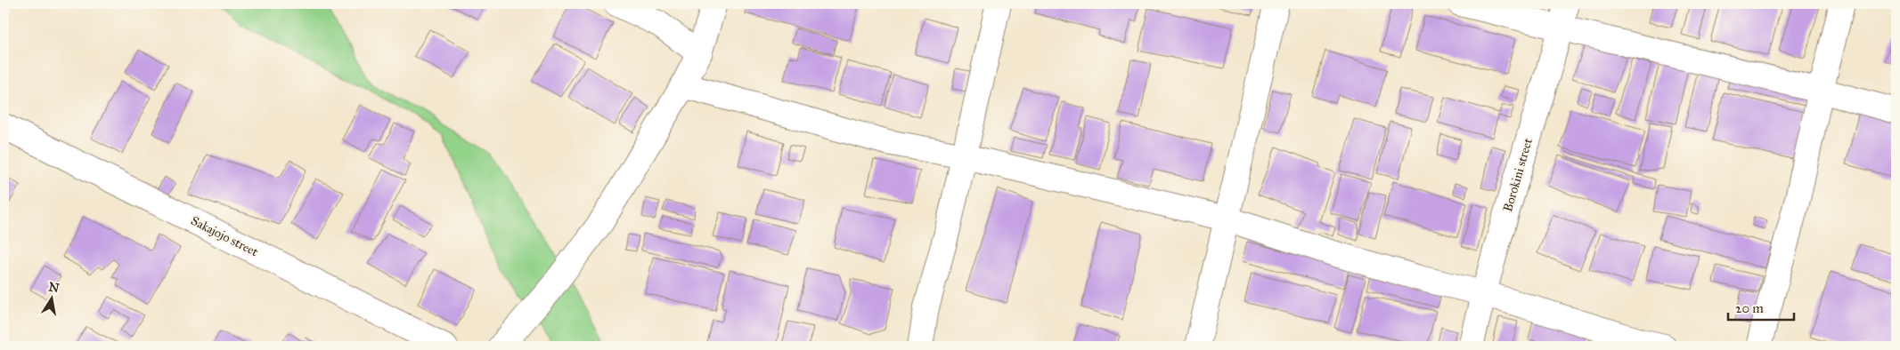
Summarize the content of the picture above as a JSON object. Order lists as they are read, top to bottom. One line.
{"streets":{"street":["Borokini street","Sakajojo street"]},"scale_bar":"20 m","north":"top"}
